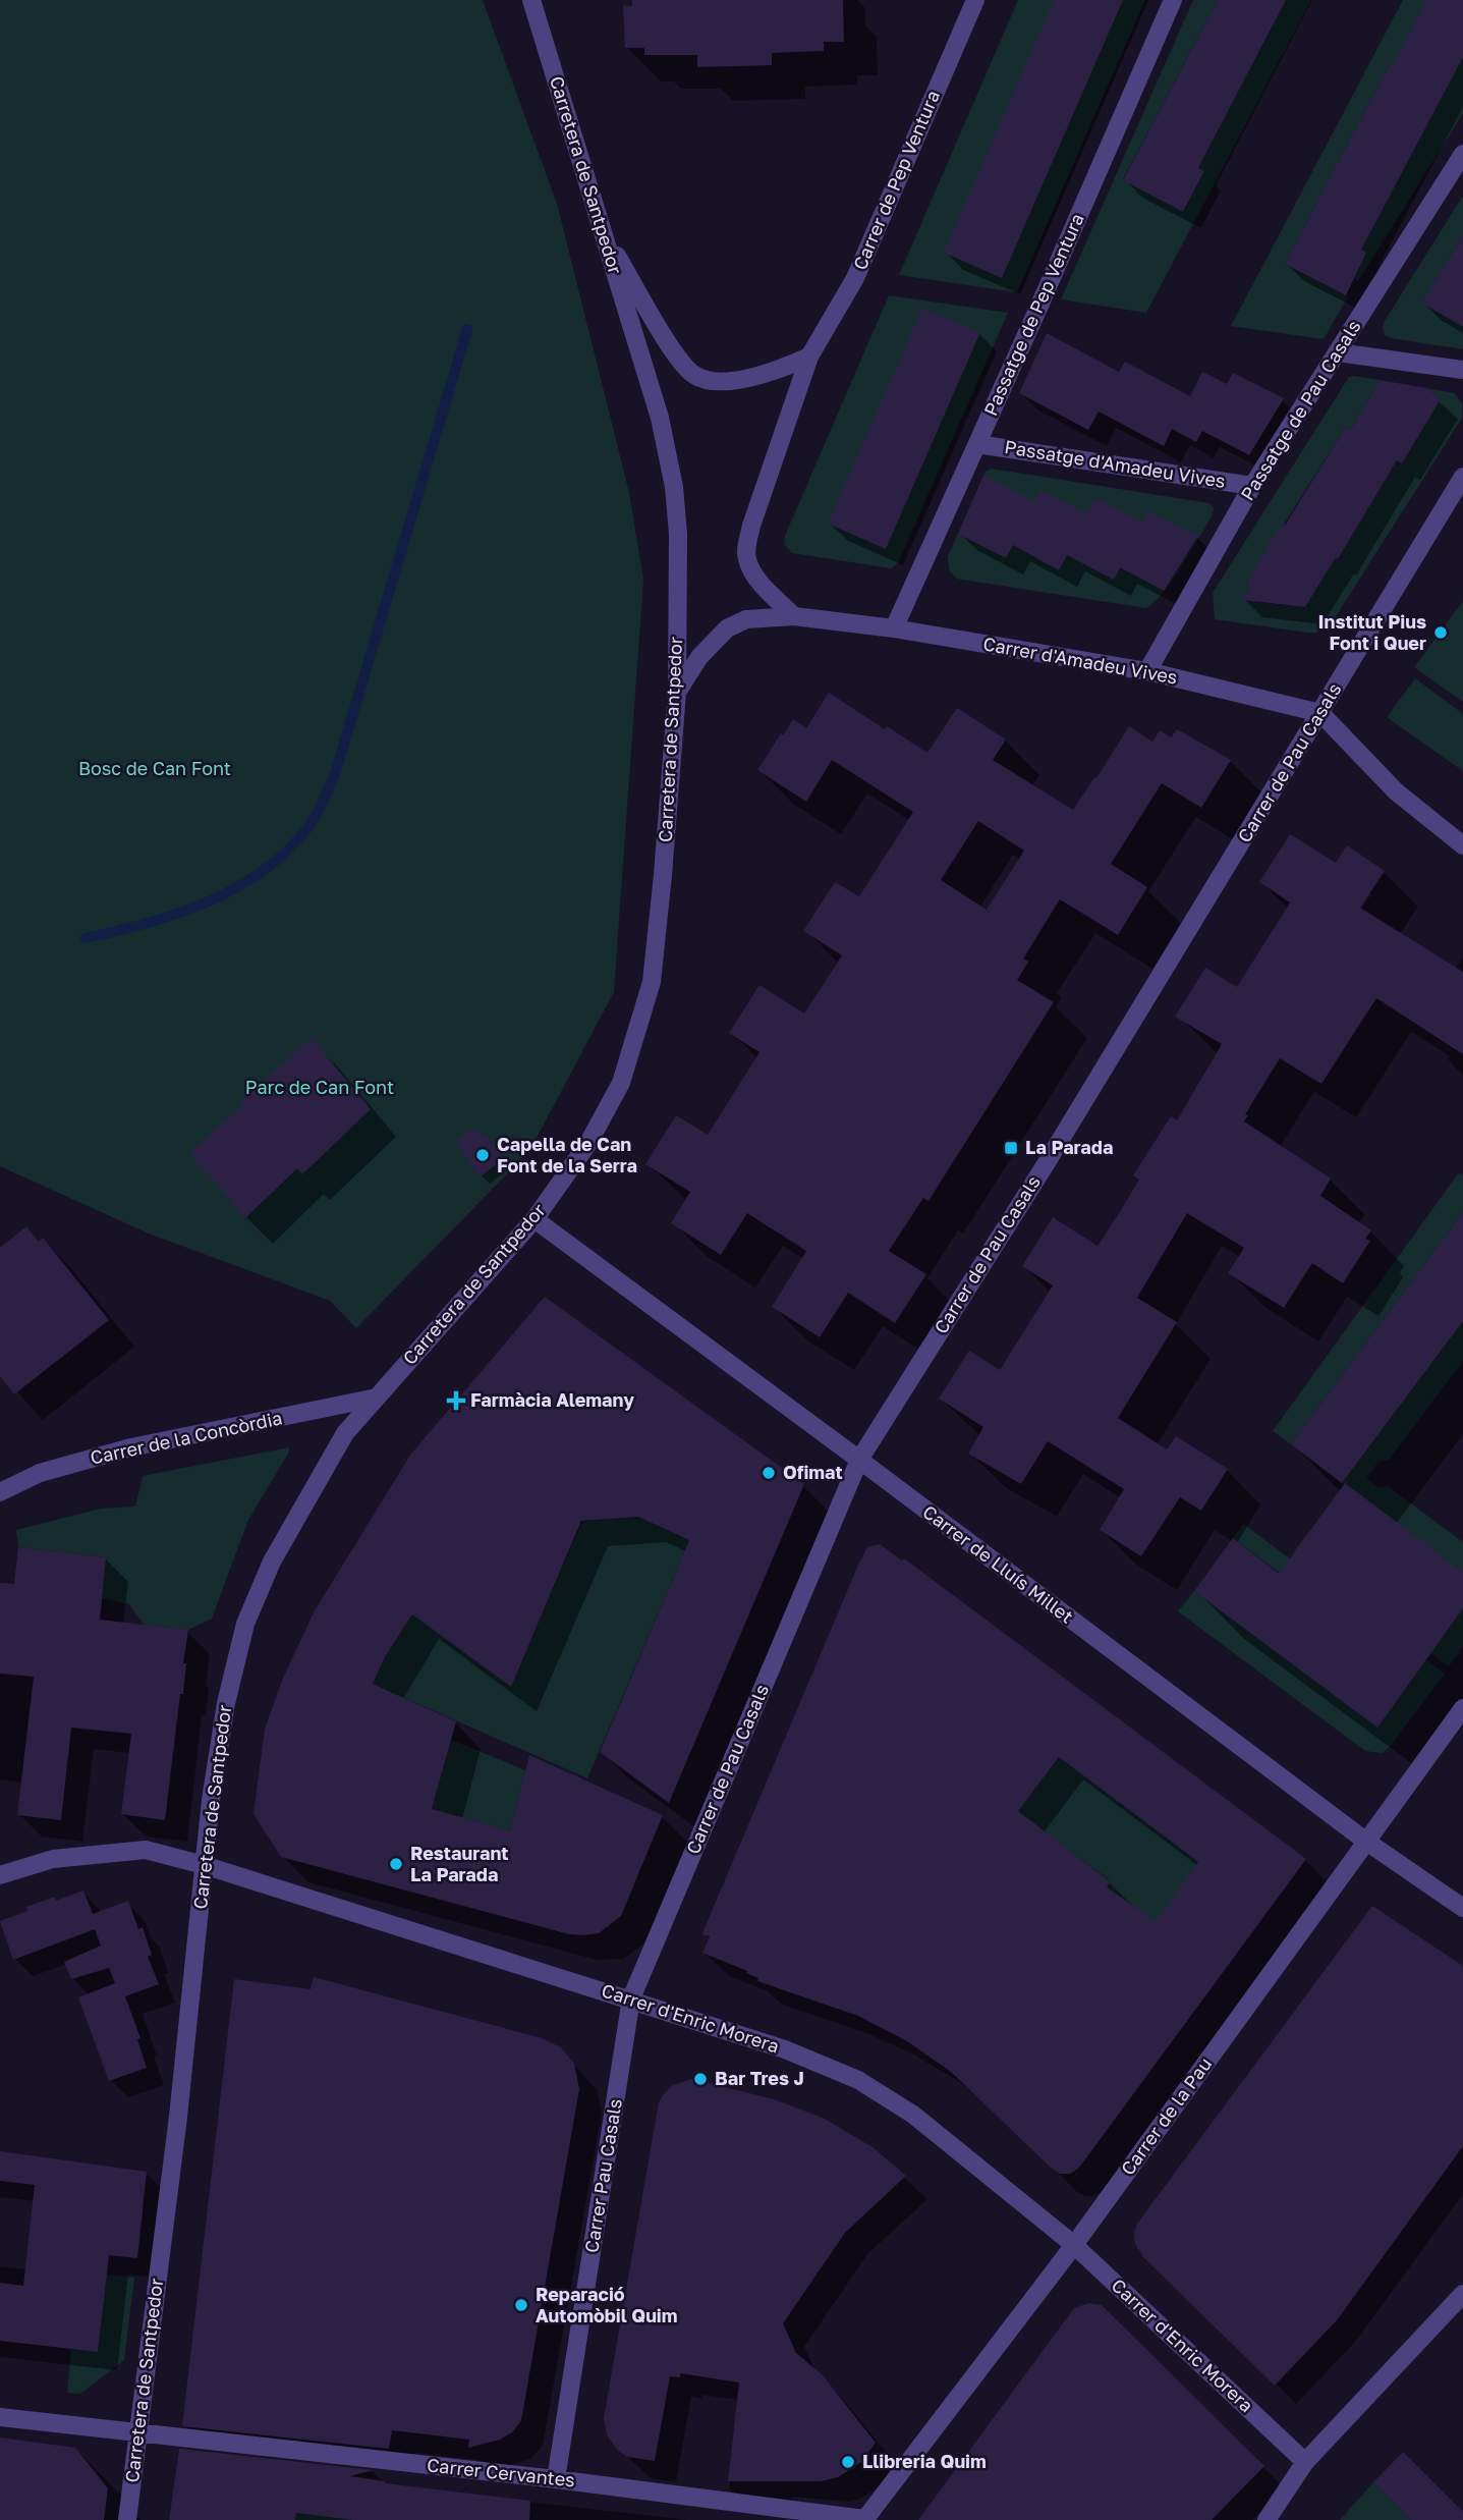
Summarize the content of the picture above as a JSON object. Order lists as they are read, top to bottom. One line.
{"streets":{"street":["Carretera de Santpedor","Carrer de Pep Ventura","Passatge de Pep Ventura","Passatge de Pau Casals","Passatge d'Amadeu Vives","Carrer d'Amadeu Vives","Carrer de Pau Casals","Carrer de la Concòrdia","Carrer de Lluís Millet","Carrer d'Enric Morera","Carrer de la Pau","Carrer Pau Casals","Carrer Cervantes"]},"crossings":[["Carretera de Santpedor","Carrer d'Amadeu Vives"],["Carretera de Santpedor","Carrer de la Concòrdia"],["Carretera de Santpedor","Carrer de Lluís Millet"],["Carretera de Santpedor","Carrer d'Enric Morera"],["Carretera de Santpedor","Carrer Cervantes"],["Carrer de Pep Ventura","Carrer d'Amadeu Vives"],["Passatge de Pep Ventura","Passatge d'Amadeu Vives"],["Passatge de Pep Ventura","Carrer d'Amadeu Vives"],["Passatge de Pau Casals","Passatge d'Amadeu Vives"],["Passatge de Pau Casals","Carrer d'Amadeu Vives"],["Carrer d'Amadeu Vives","Carrer de Pau Casals"],["Carrer de Pau Casals","Carrer de Lluís Millet"],["Carrer de Pau Casals","Carrer d'Enric Morera"],["Carrer de Pau Casals","Carrer Pau Casals"],["Carrer de Lluís Millet","Carrer de la Pau"],["Carrer d'Enric Morera","Carrer de la Pau"],["Carrer d'Enric Morera","Carrer Pau Casals"],["Carrer de la Pau","Carrer Cervantes"],["Carrer Pau Casals","Carrer Cervantes"]],"parks":["Bosc de Can Font","Parc de Can Font"],"places":{"other":["Institut Pius Font i Quer","Capella de Can Font de la Serra","Ofimat","Restaurant La Parada","Bar Tres J","Reparació Automòbil Quim","Llibreria Quim"],"transit":["La Parada"],"health":["Farmàcia Alemany"]}}
